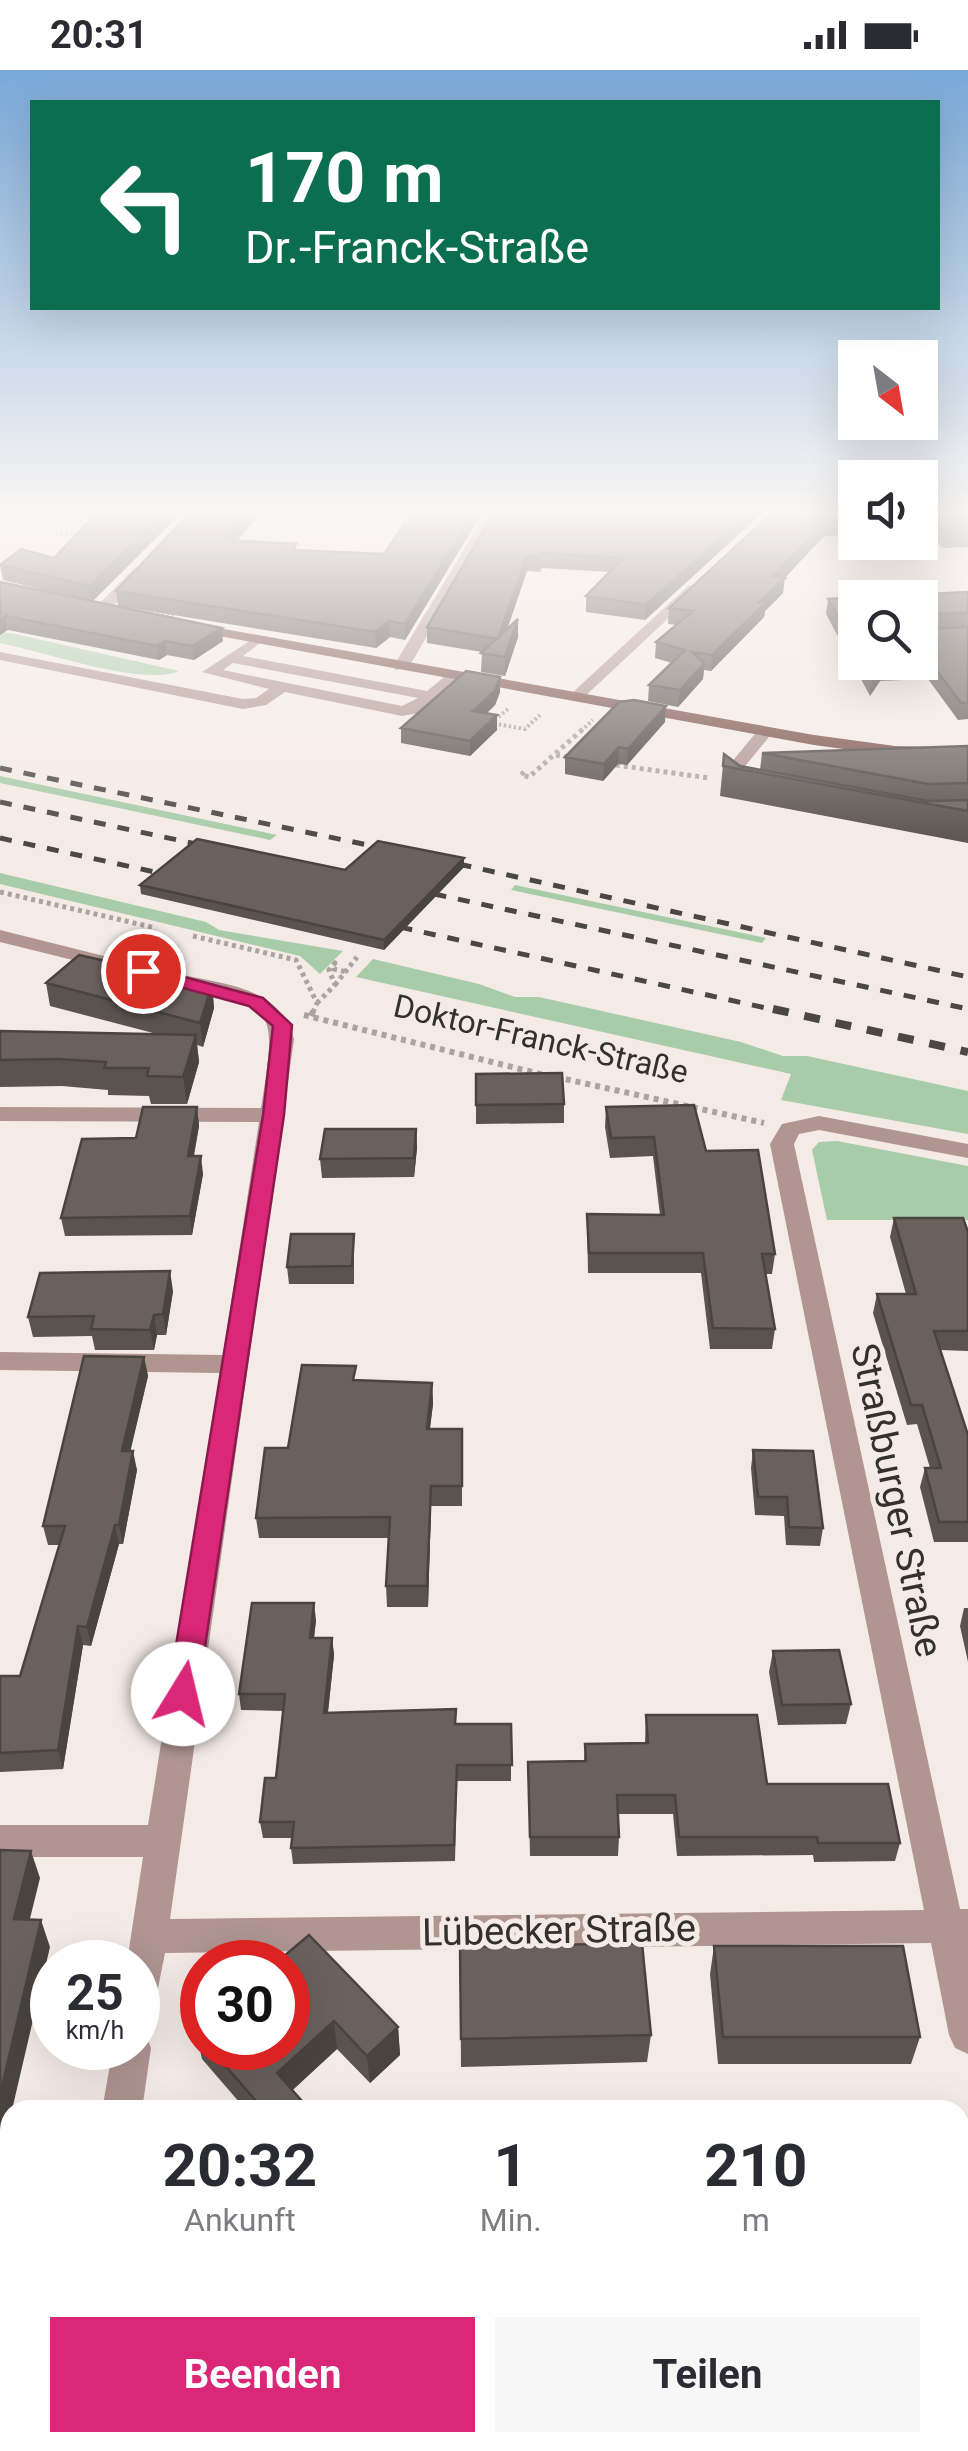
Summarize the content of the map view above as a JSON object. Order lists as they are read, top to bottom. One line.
{"streets":{"street":["Straßburger Straße","Lübecker Straße"],"path":["Doktor-Franck-Straße"]},"crossings":[["Doktor-Franck-Straße","Straßburger Straße"],["Straßburger Straße","Lübecker Straße"]],"north":"bottom right","page":{"status":"20:31","turn":["170 m","Dr.-Franck-Straße"],"speed":"25 km/h","limit":"30","eta":["20:32","Ankunft","1","Min.","210","m"],"buttons":["Beenden","Teilen"]}}
